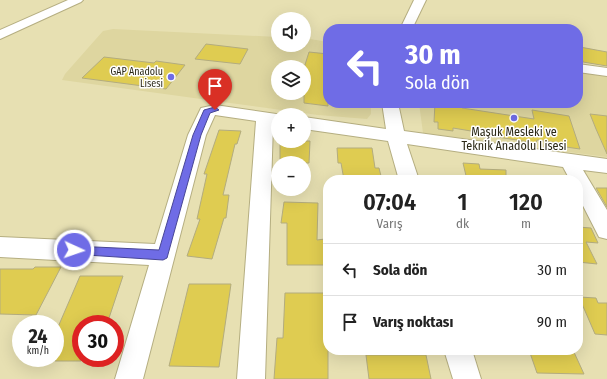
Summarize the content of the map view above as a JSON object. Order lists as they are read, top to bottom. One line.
{"places":["GAP Anadolu Lisesi","Maşuk Mesleki ve Teknik Anadolu Lisesi"],"page":{"map_buttons":["+","−"],"turn":["30 m","Sola dön"],"eta":["07:04","Varış","1","dk","120","m"],"list":[{"name":"Sola dön","value":"30 m"},{"name":"Varış noktası","value":"90 m"}],"speed":"24 km/h","limit":"30"}}
